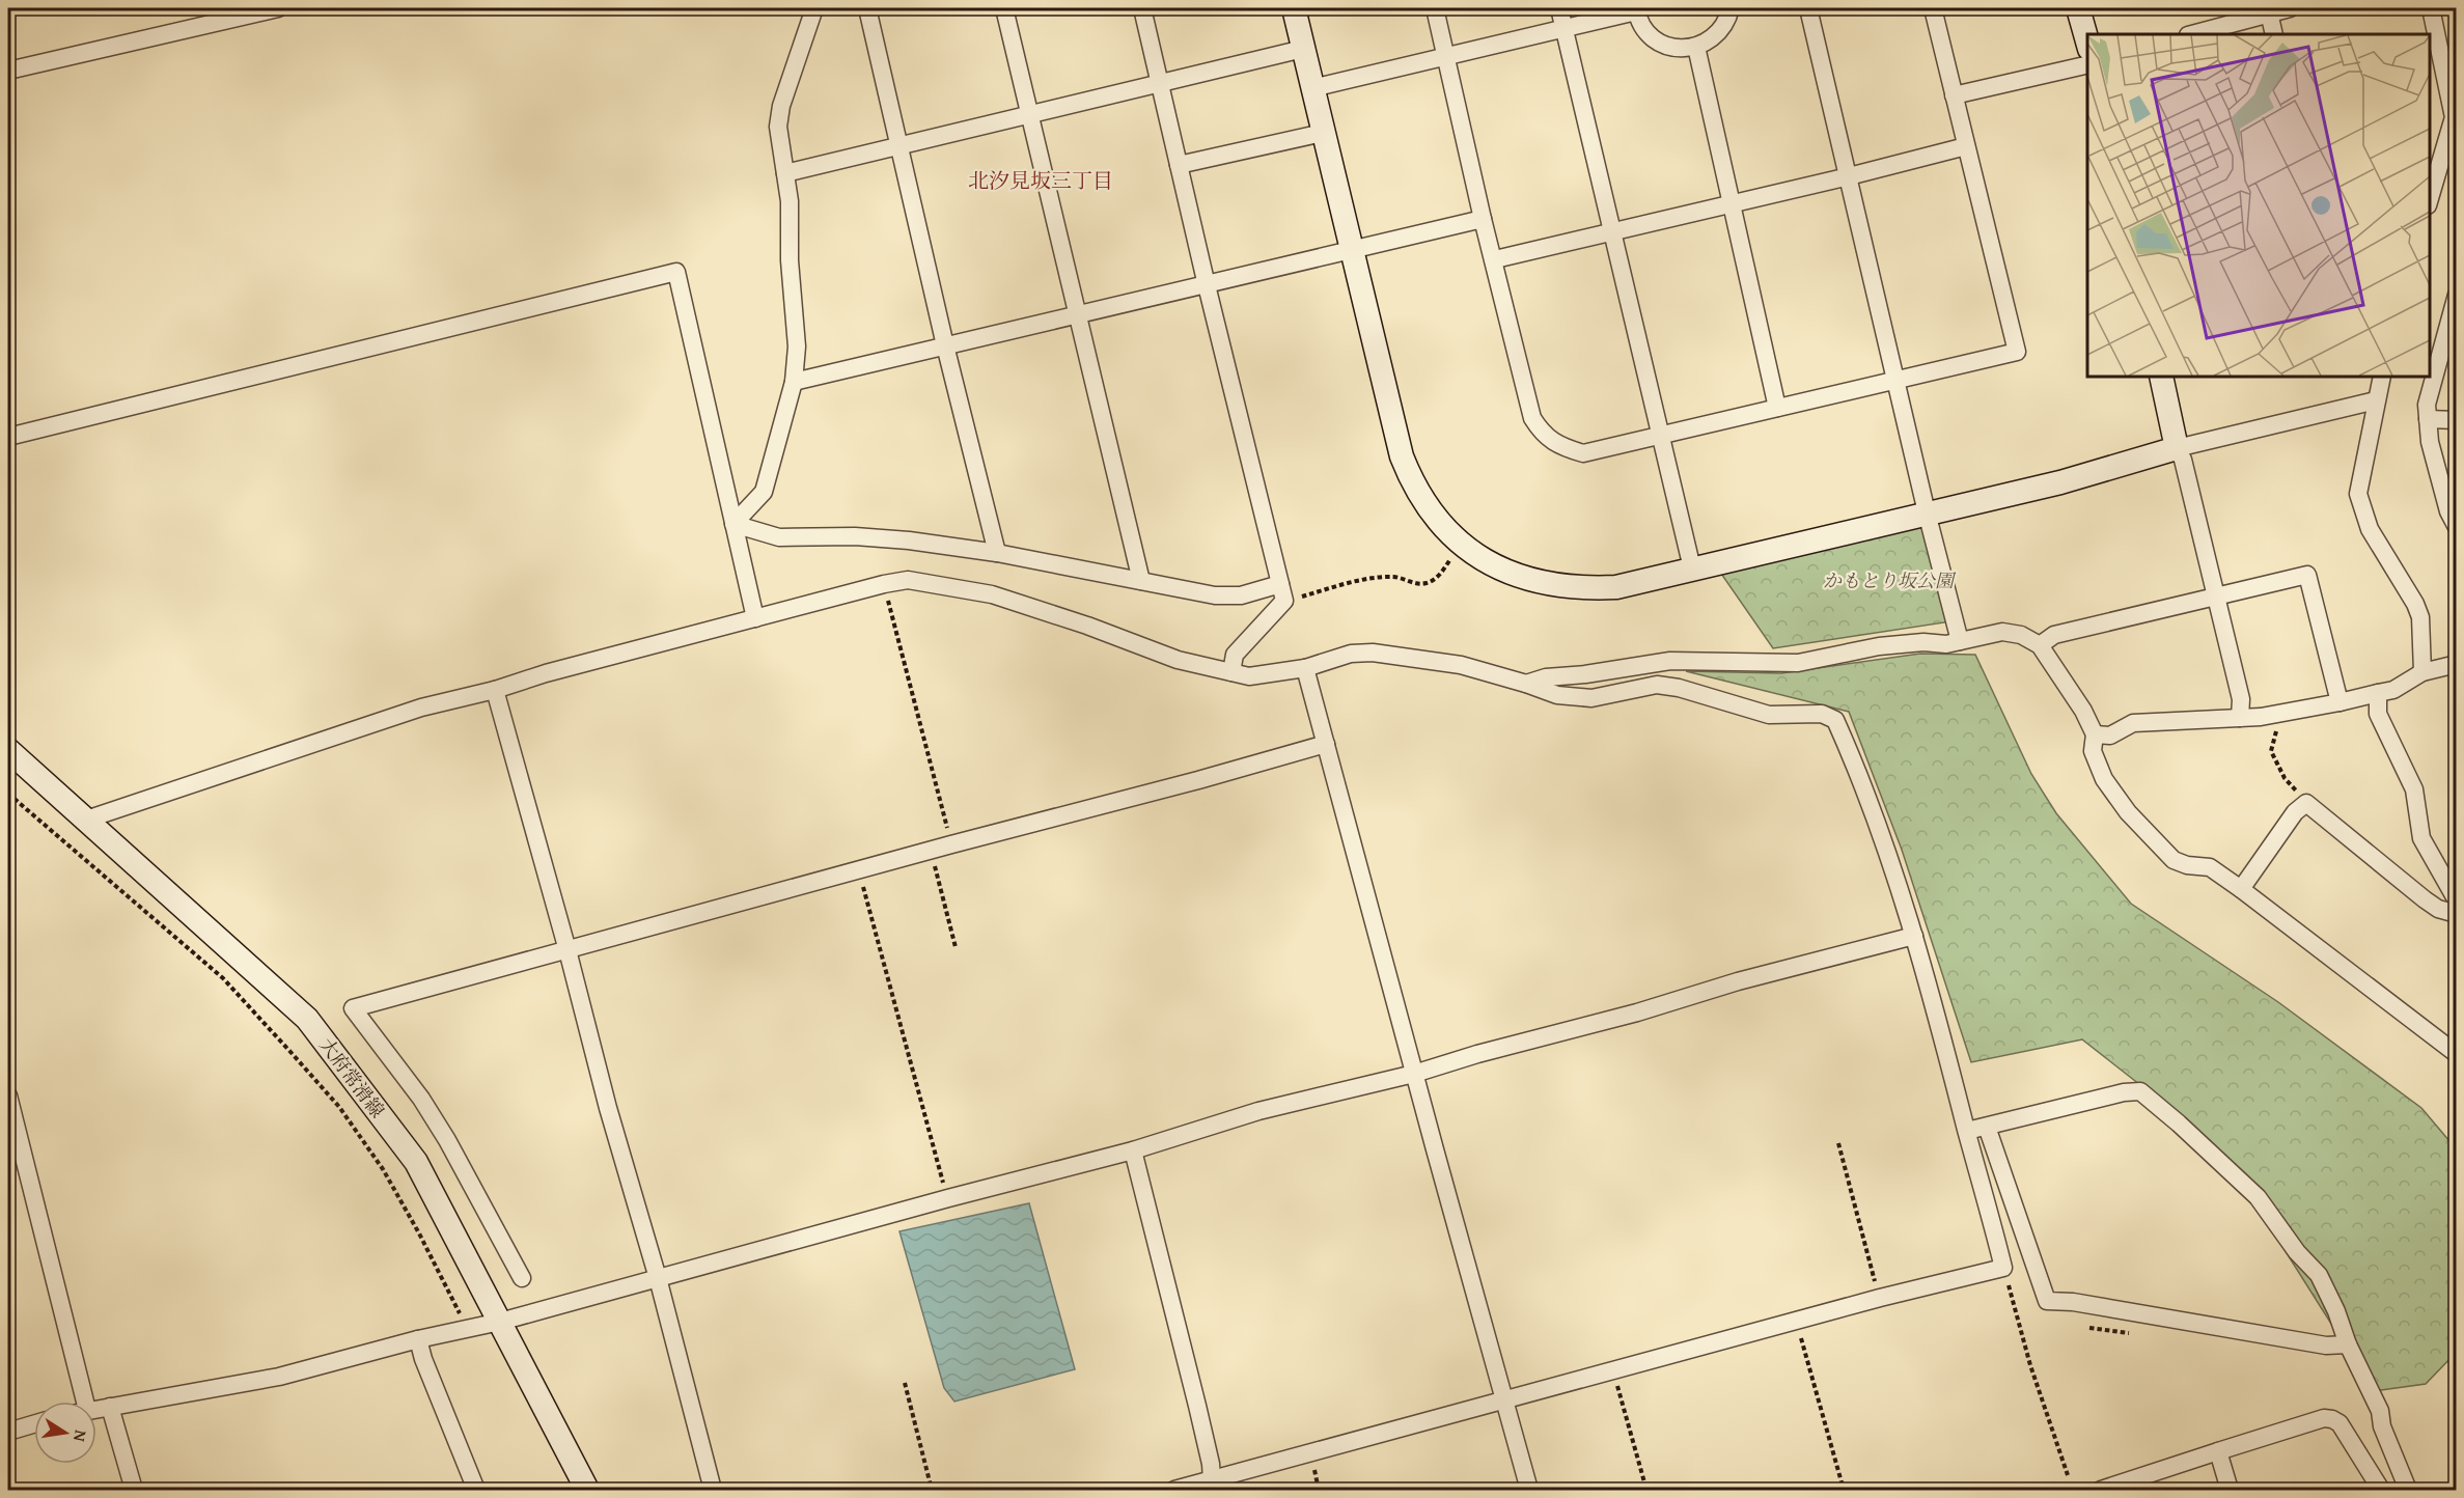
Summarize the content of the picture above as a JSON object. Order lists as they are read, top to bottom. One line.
{"streets":{"street":["大府常滑線"]},"districts":["北汐見坂三丁目"],"parks":["かもとり坂公園"],"north":"right"}
